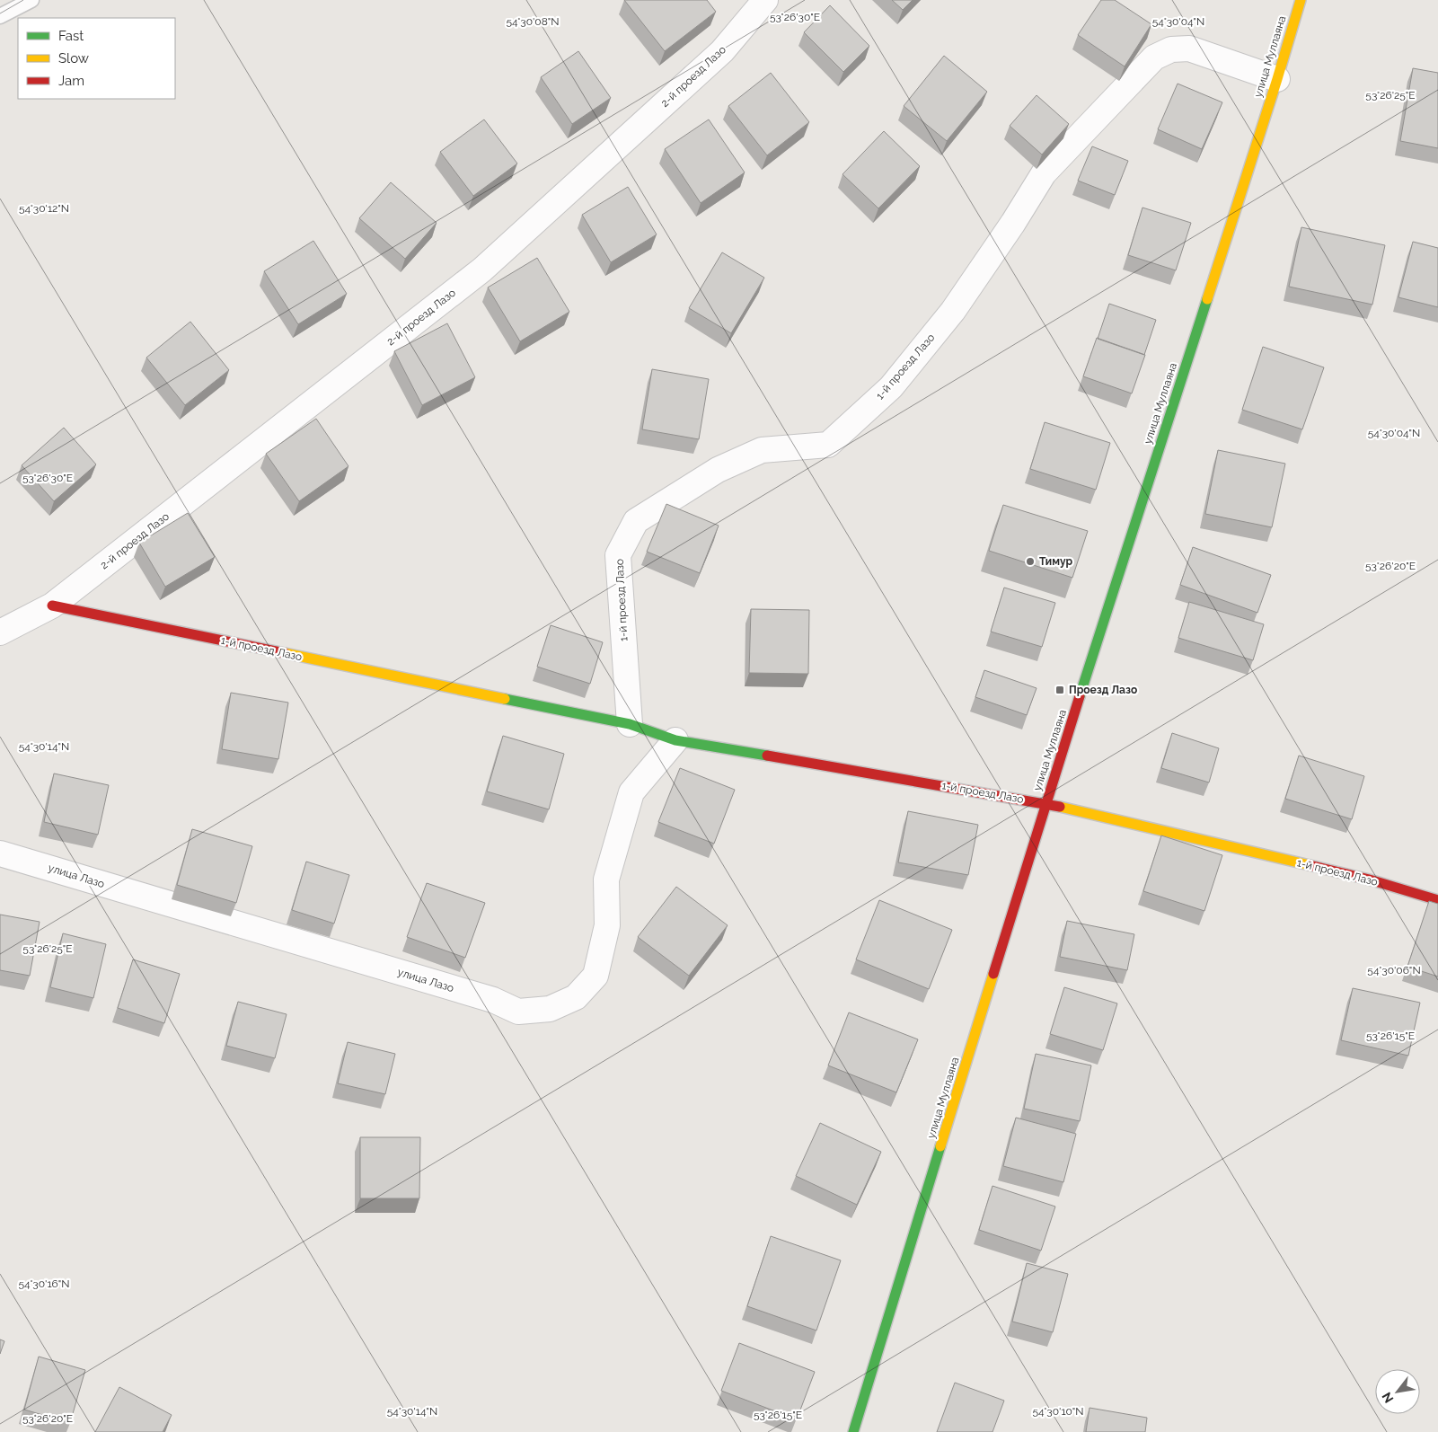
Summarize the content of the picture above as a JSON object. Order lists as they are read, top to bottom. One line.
{"streets":{"main road":["улица Муллаяна","1-й проезд Лазо"],"street":["2-й проезд Лазо","улица Лазо"]},"crossings":[["улица Муллаяна","1-й проезд Лазо"],["2-й проезд Лазо","1-й проезд Лазо"],["1-й проезд Лазо","улица Лазо"]],"places":{"other":["Тимур"],"transit":["Проезд Лазо"]},"legend":["Fast","Slow","Jam"],"north":"bottom left","coordinates":["53°26'30\"E","54°30'08\"N","54°30'04\"N","53°26'25\"E","54°30'12\"N","53°26'20\"E","54°30'14\"N","54°30'06\"N","53°26'15\"E","54°30'16\"N","54°30'10\"N"]}
